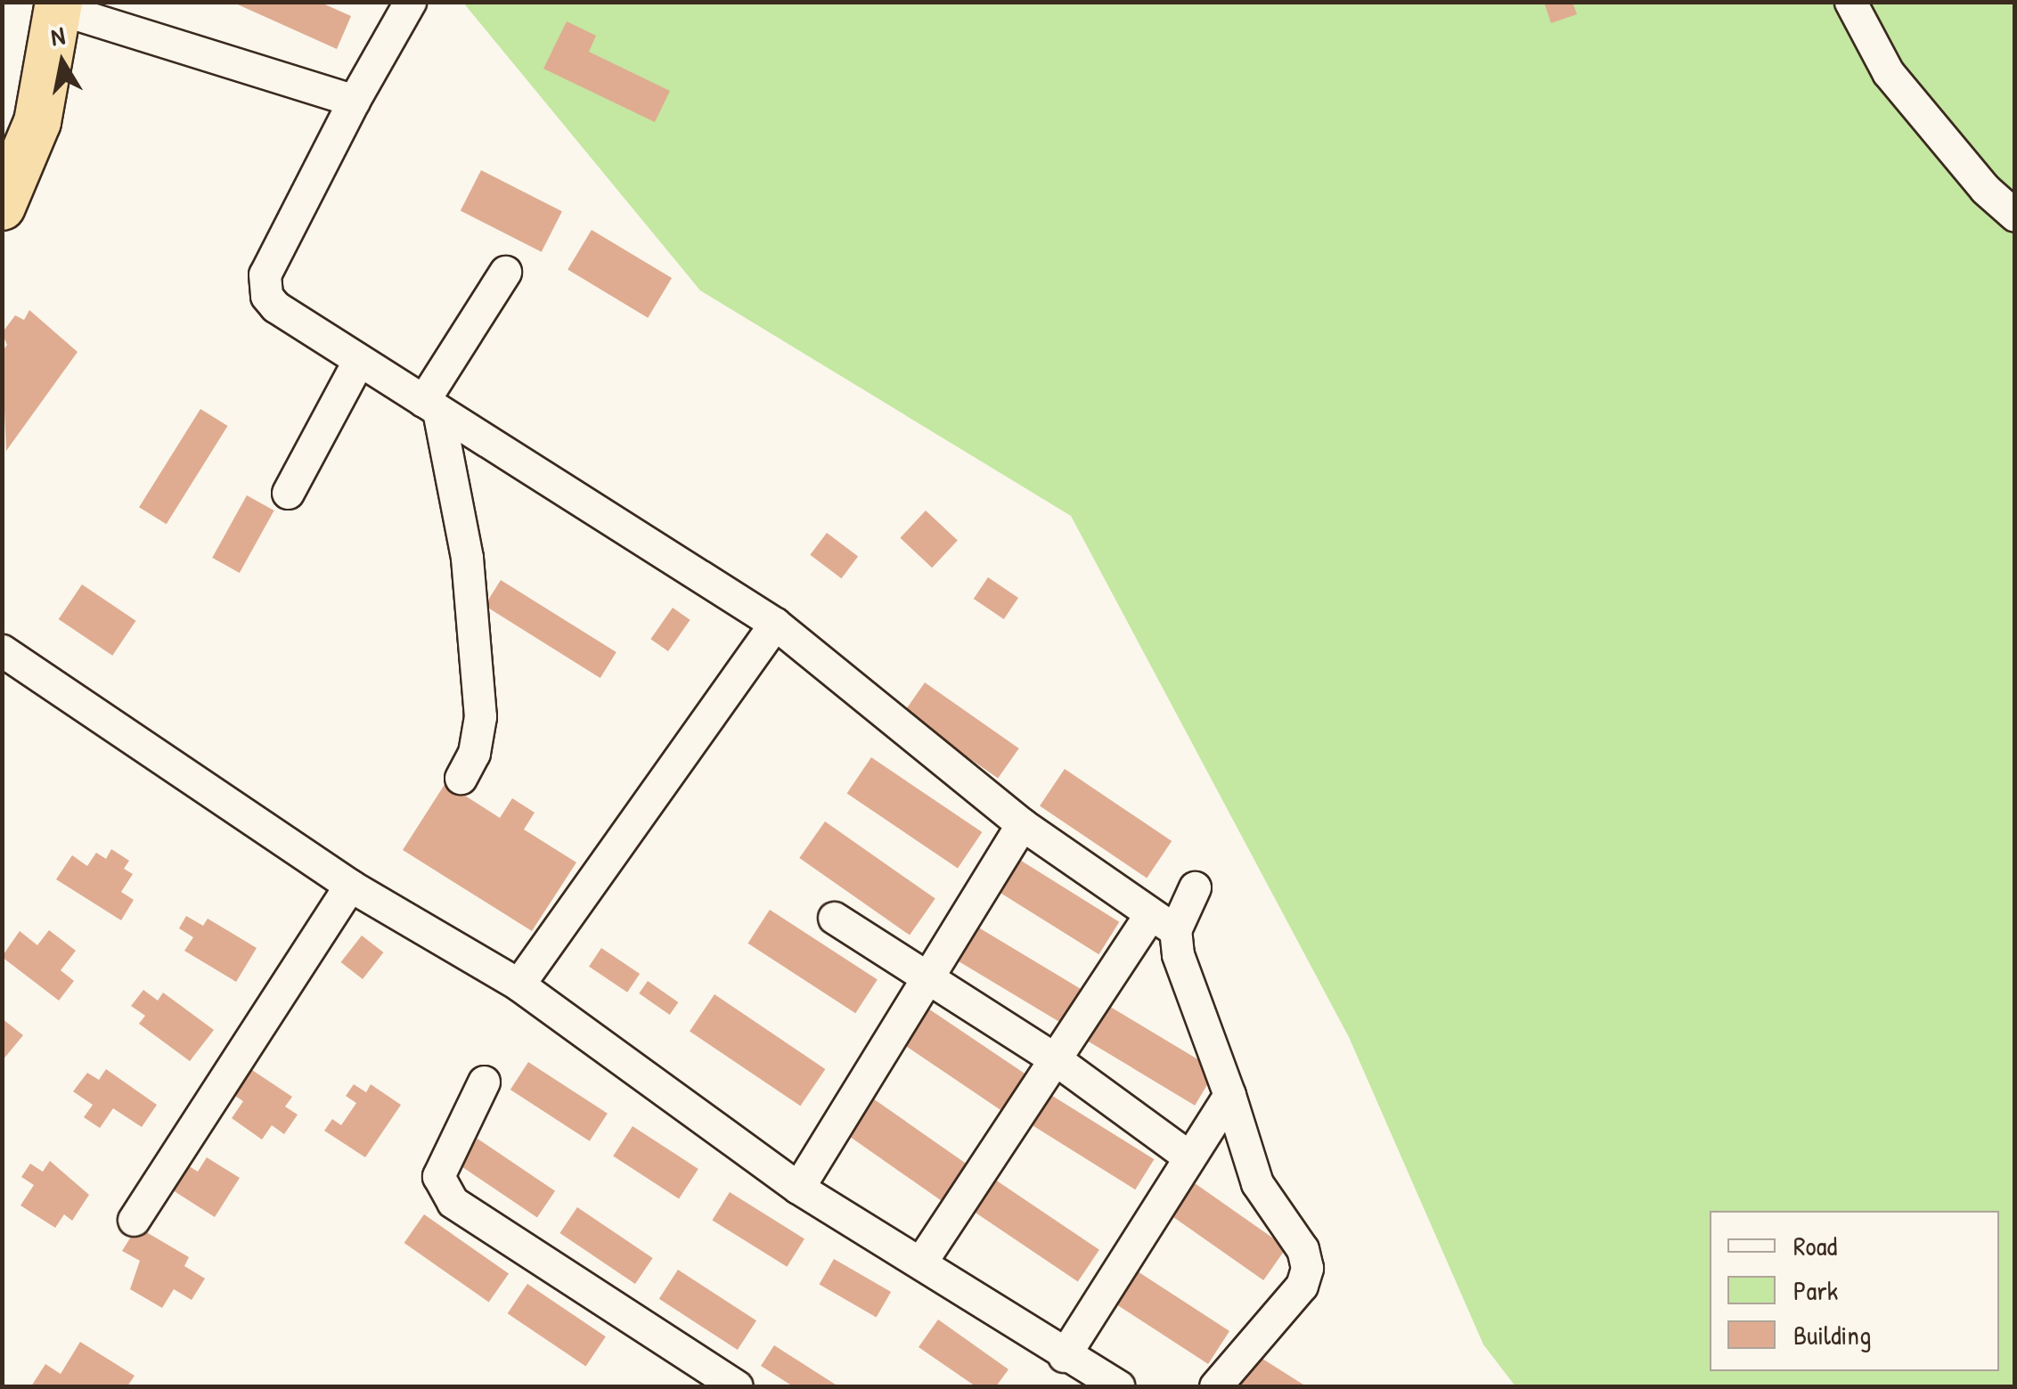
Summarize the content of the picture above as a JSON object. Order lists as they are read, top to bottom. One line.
{"legend":["Road","Park","Building"],"north":"top"}
